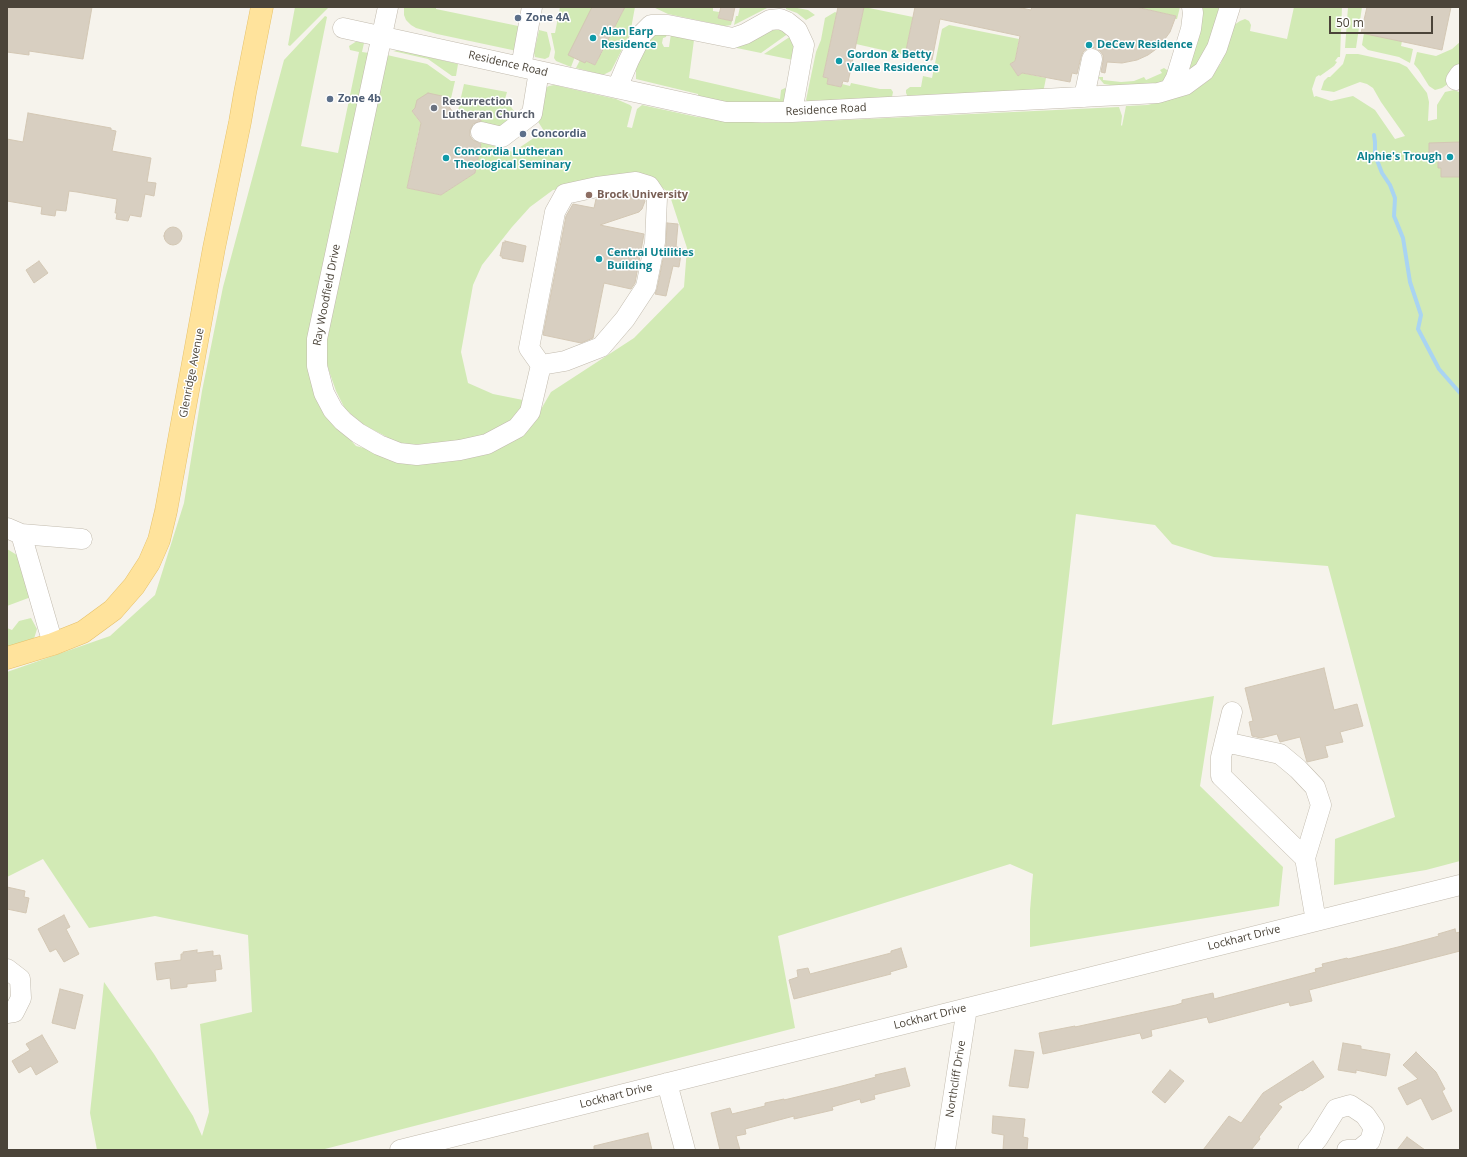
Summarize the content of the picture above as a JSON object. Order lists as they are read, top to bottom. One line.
{"streets":{"main road":["Glenridge Avenue"],"street":["Residence Road","Ray Woodfield Drive","Lockhart Drive","Northcliff Drive"]},"crossings":[["Residence Road","Ray Woodfield Drive"],["Lockhart Drive","Northcliff Drive"]],"places":["Zone 4A","Alan Earp Residence","DeCew Residence","Gordon & Betty Vallee Residence","Zone 4b","Resurrection Lutheran Church","Concordia","Alphie's Trough","Concordia Lutheran Theological Seminary","Brock University","Central Utilities Building"],"scale_bar":"50 m"}
